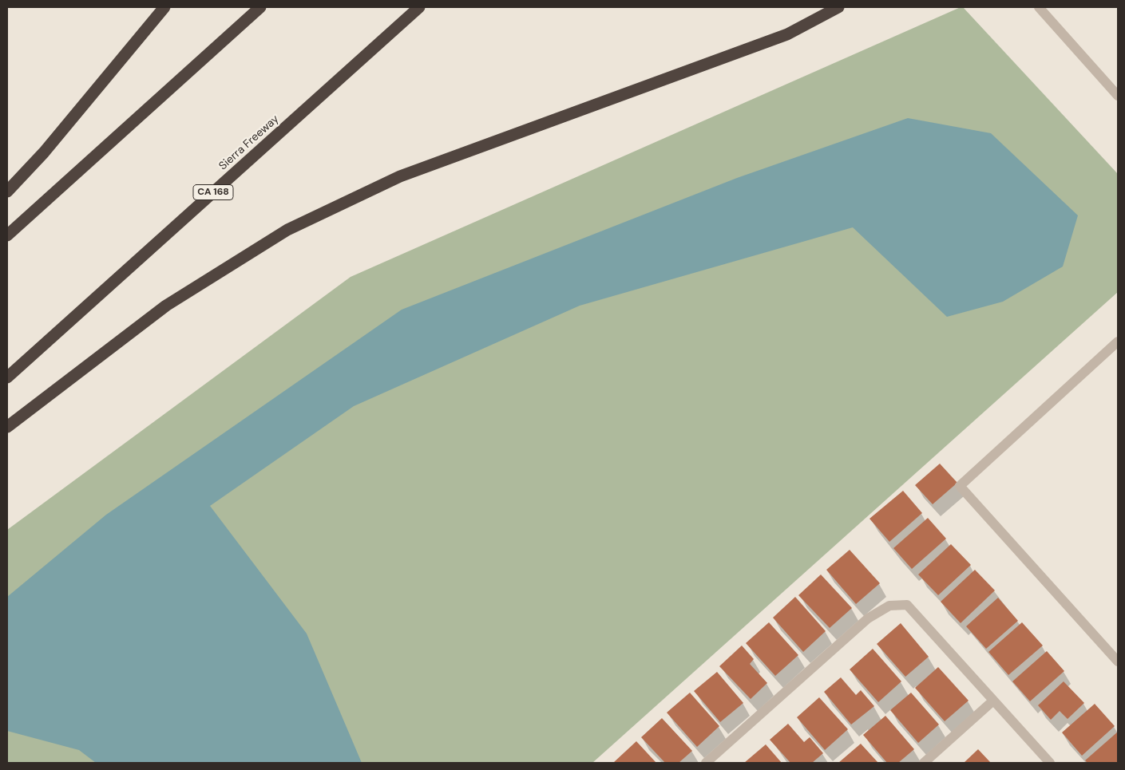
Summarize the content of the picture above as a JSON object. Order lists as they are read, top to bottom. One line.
{"streets":{"highway":["Sierra Freeway","CA 168"]}}
